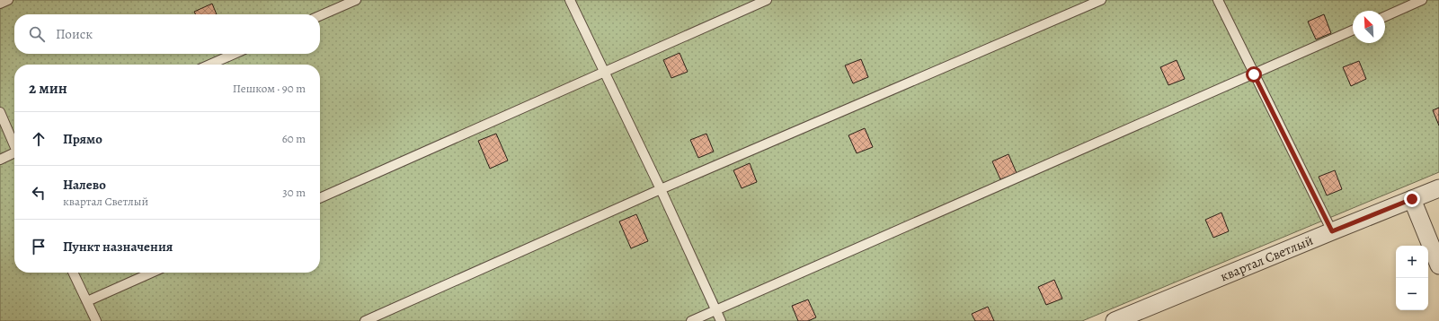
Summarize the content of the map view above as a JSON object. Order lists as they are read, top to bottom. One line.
{"streets":{"street":["квартал Светлый"]},"north":"top left","page":{"search":"Поиск","heading":["2 мин","Пешком · 90 m"],"list":[["Прямо","60 m"],["Налево","квартал Светлый","30 m"],"Пункт назначения"],"map_buttons":["+","−"]}}
